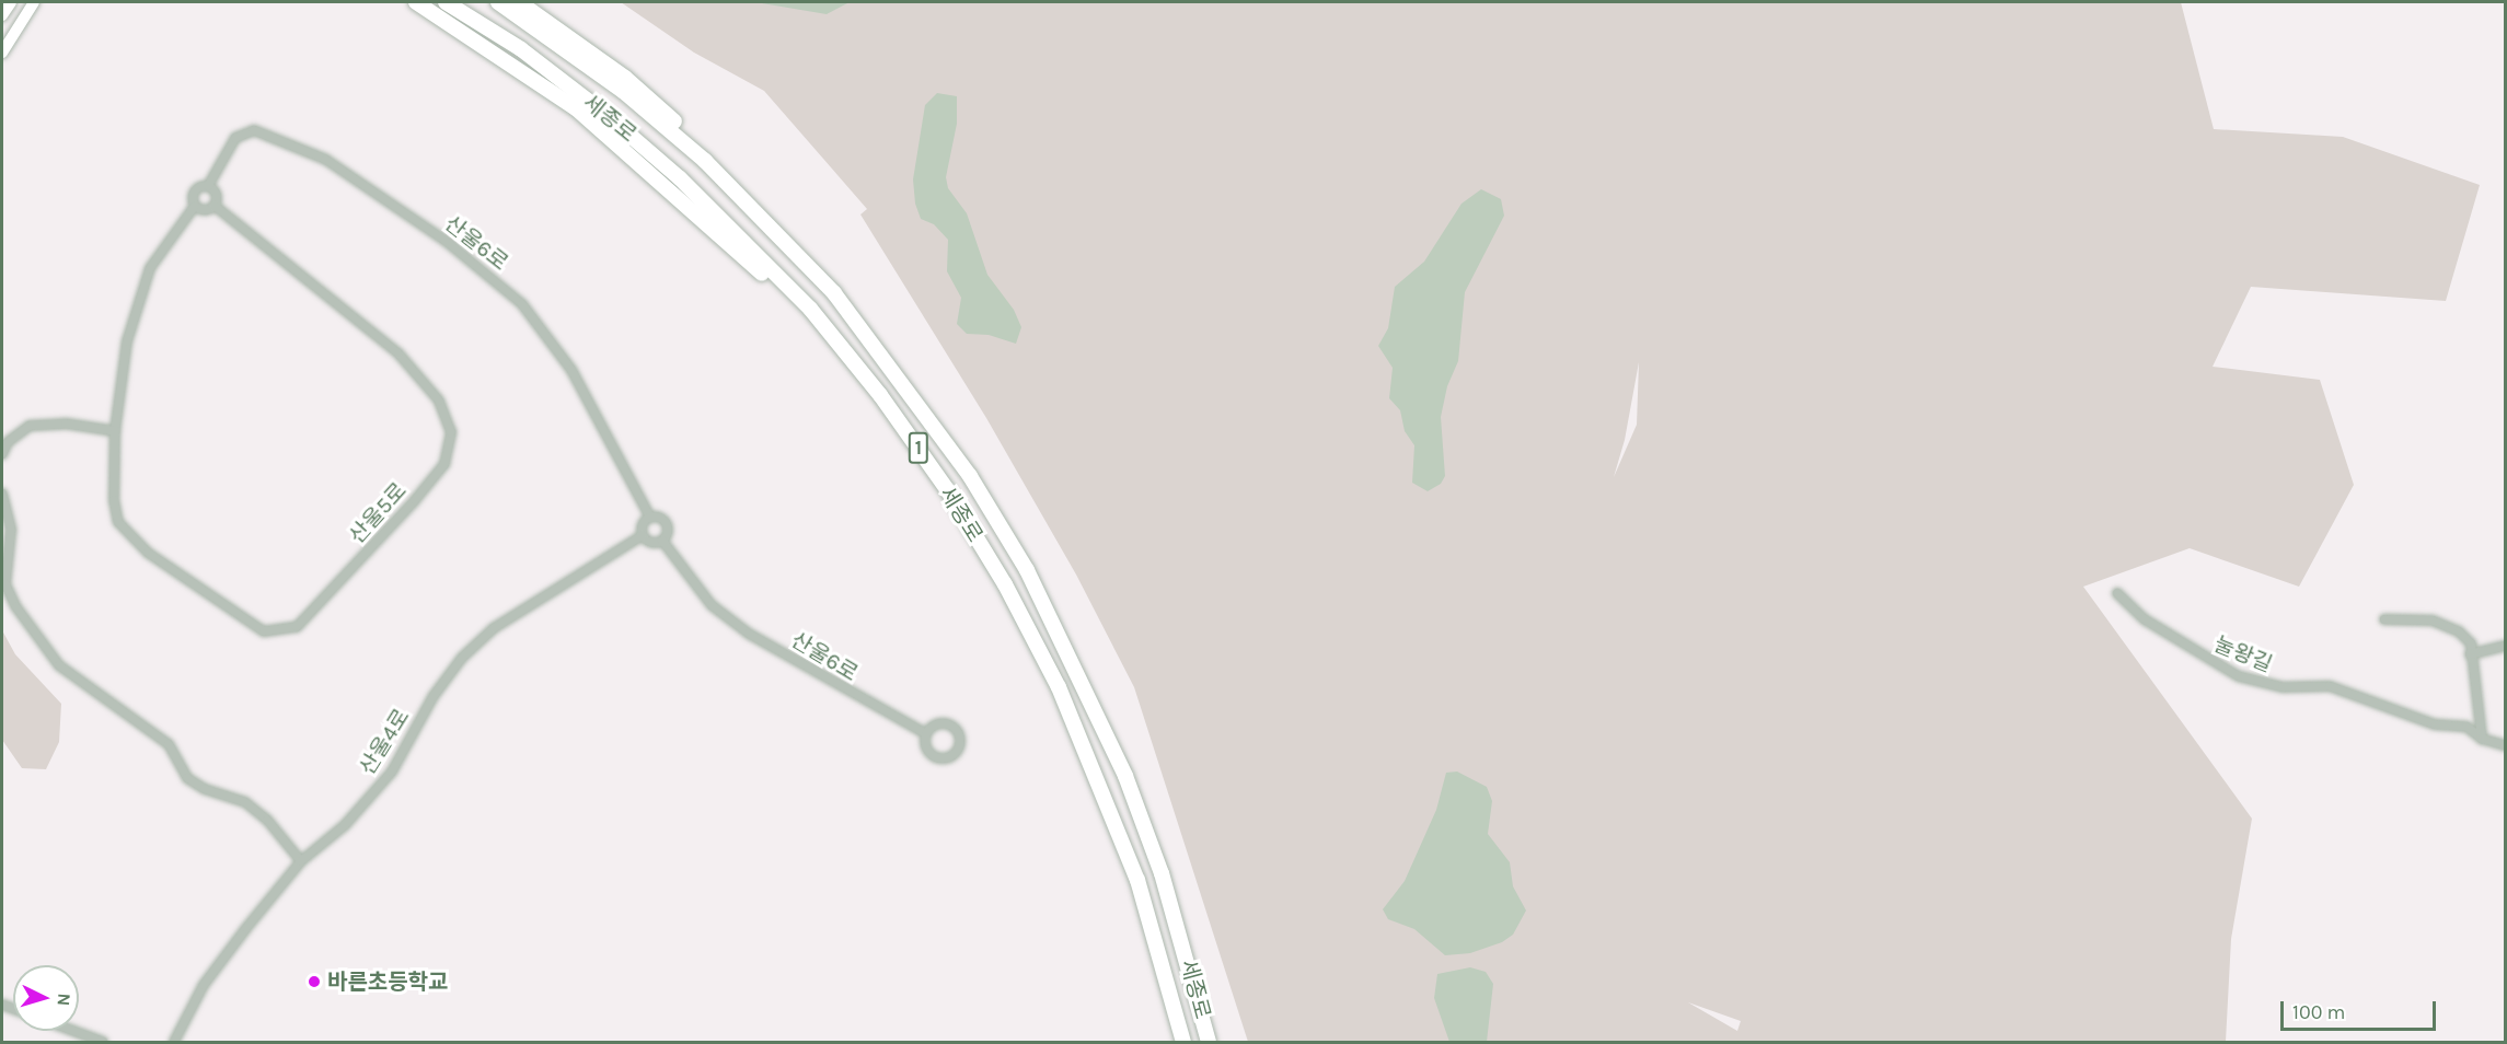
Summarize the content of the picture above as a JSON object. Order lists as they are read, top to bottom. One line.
{"streets":{"highway":["세종로","1"],"street":["산울6로","산울5로","눌왕길","산울4로"]},"crossings":[["산울6로","산울5로"],["산울6로","산울4로"]],"places":["바른초등학교"],"scale_bar":"100 m","north":"right"}
